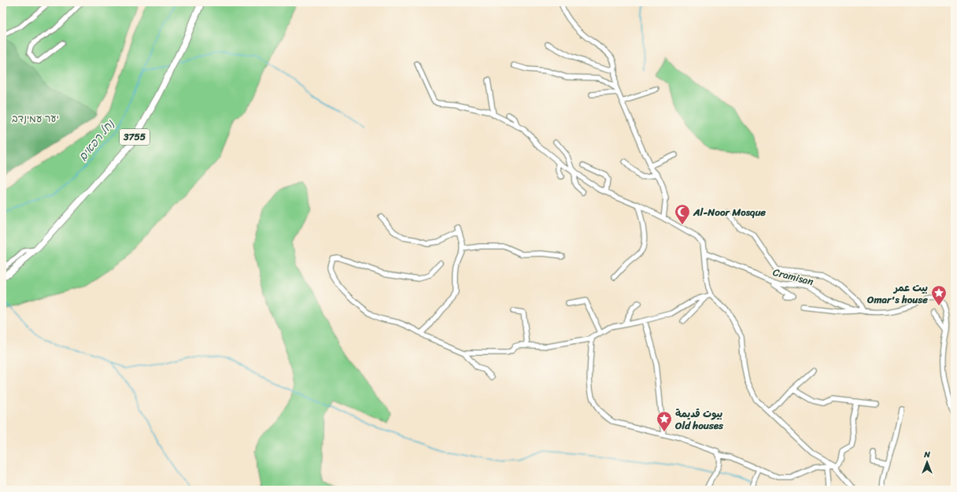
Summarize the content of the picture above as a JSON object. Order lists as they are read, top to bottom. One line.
{"streets":{"main road":["3755"],"street":["Cramisan"]},"water":["נחל רפאים"],"parks":["יער עמינדב"],"places":{"mosque":["Al-Noor Mosque"],"place":["بيت عمر Omar's house","بيوت قديمة Old houses"]},"north":"top"}
